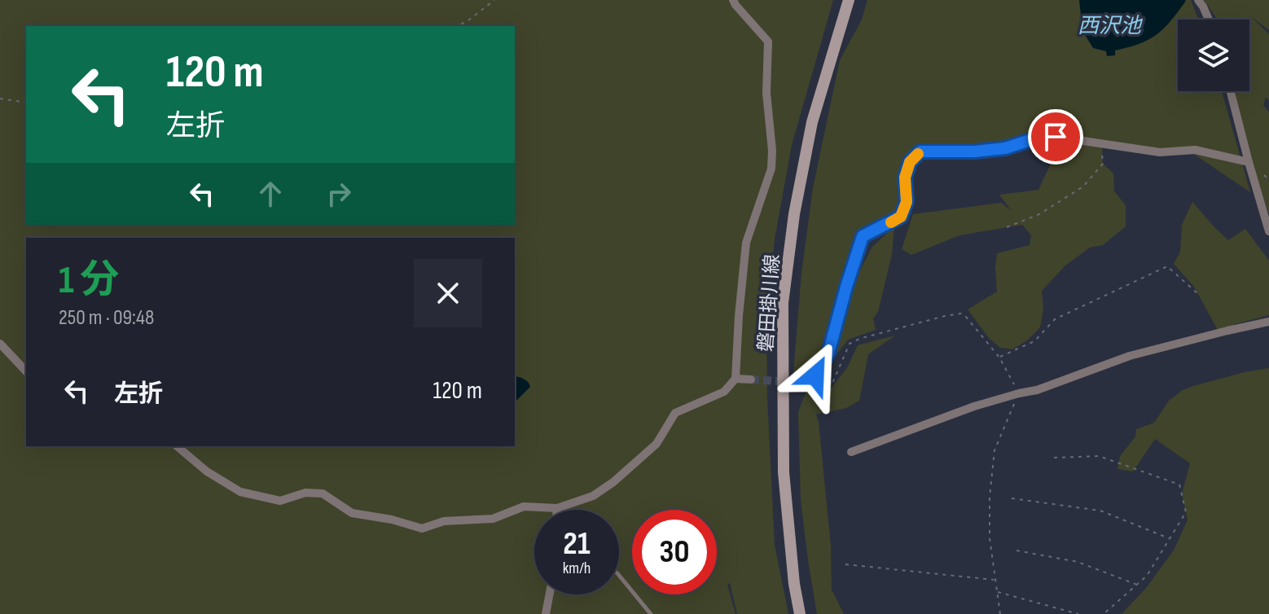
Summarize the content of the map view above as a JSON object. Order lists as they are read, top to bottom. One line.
{"streets":{"main road":["磐田掛川線"]},"water":["西沢池"],"page":{"turn":["120 m","左折"],"heading":["1 分","250 m · 09:48"],"list":[{"name":"左折","value":"120 m"}],"speed":"21 km/h","limit":"30"}}
